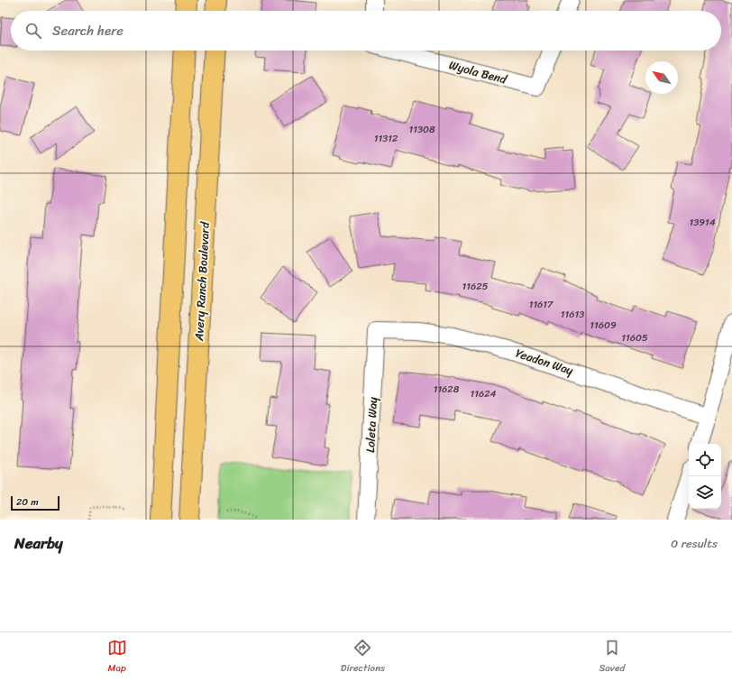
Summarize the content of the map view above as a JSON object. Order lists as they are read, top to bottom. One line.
{"streets":{"main road":["Avery Ranch Boulevard"],"street":["Wyola Bend","Yeadon Way","Loleta Way"]},"crossings":[["Yeadon Way","Loleta Way"]],"house_numbers":["11308","11312","13914","11625","11617","11613","11609","11605","11628","11624"],"scale_bar":"20 m","north":"top left","page":{"search":"Search here","scale":"20 m","heading":["Nearby","0 results"],"nav":["Map","Directions","Saved"]}}
